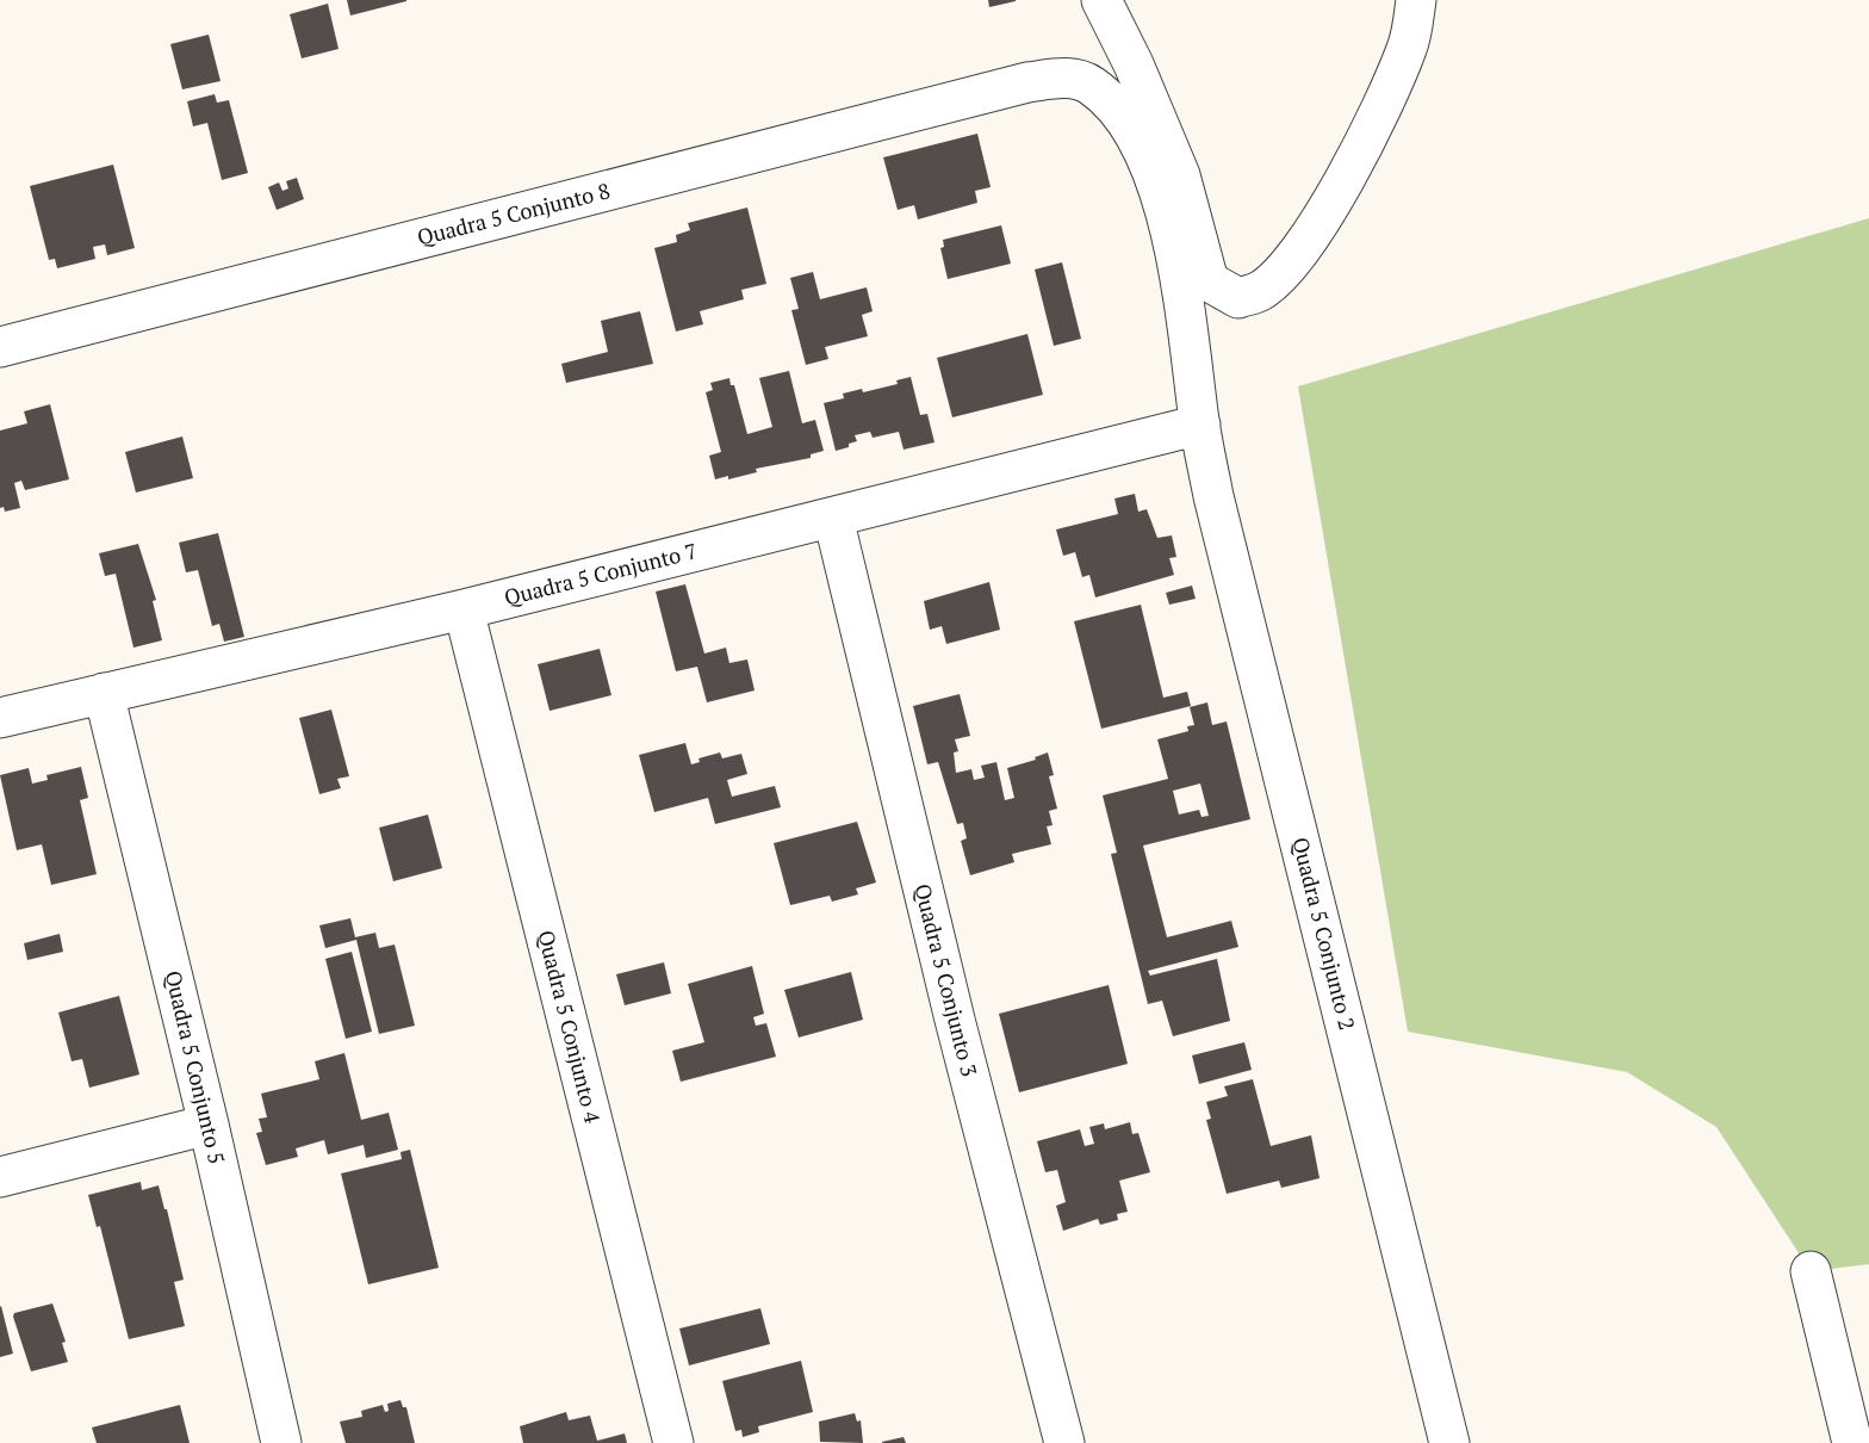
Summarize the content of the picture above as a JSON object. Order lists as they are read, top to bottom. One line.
{"streets":{"street":["Quadra 5 Conjunto 8","Quadra 5 Conjunto 7","Quadra 5 Conjunto 2","Quadra 5 Conjunto 3","Quadra 5 Conjunto 4","Quadra 5 Conjunto 5"]},"crossings":[["Quadra 5 Conjunto 8","Quadra 5 Conjunto 7"],["Quadra 5 Conjunto 8","Quadra 5 Conjunto 2"],["Quadra 5 Conjunto 7","Quadra 5 Conjunto 2"],["Quadra 5 Conjunto 7","Quadra 5 Conjunto 3"],["Quadra 5 Conjunto 7","Quadra 5 Conjunto 4"],["Quadra 5 Conjunto 7","Quadra 5 Conjunto 5"]]}
